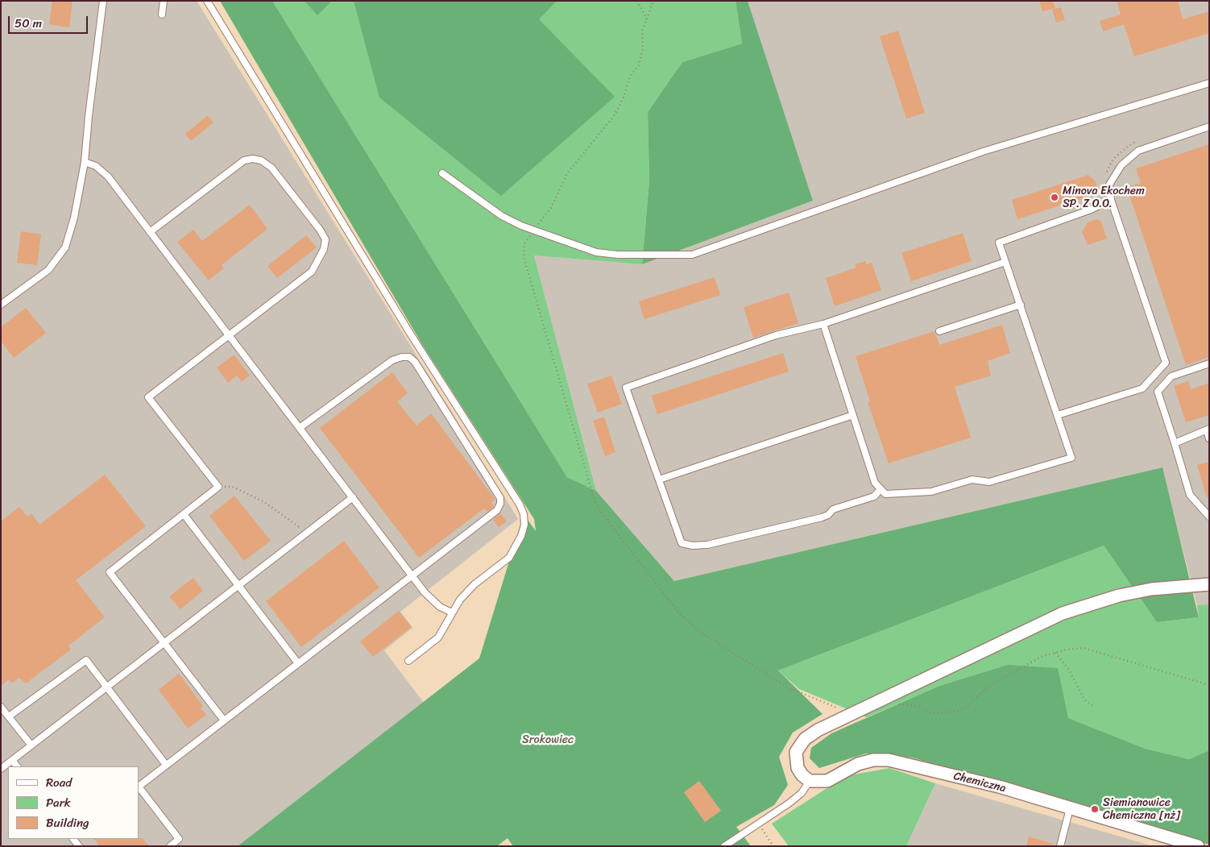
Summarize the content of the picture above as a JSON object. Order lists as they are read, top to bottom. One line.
{"streets":{"street":["Chemiczna"]},"parks":["Srokowiec"],"places":["Minova Ekochem SP. Z O.O.","Siemianowice Chemiczna [nż]"],"legend":["Road","Park","Building"],"scale_bar":"50 m"}
